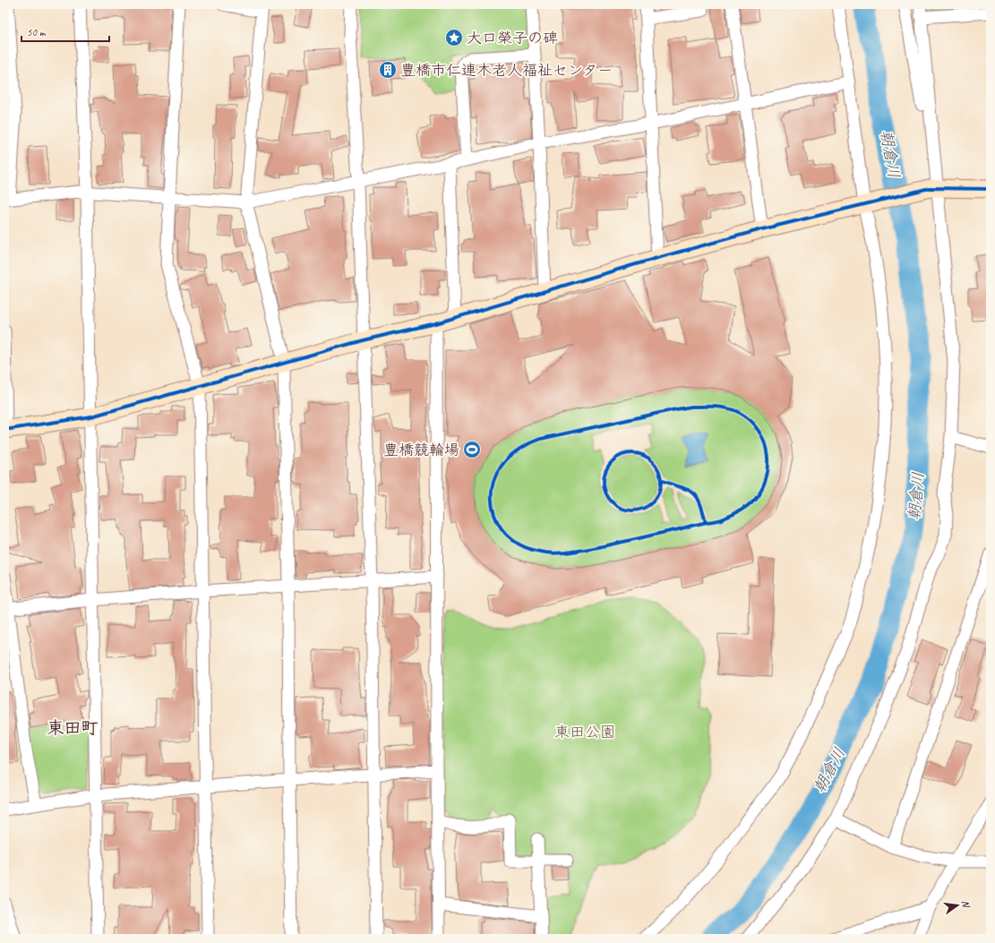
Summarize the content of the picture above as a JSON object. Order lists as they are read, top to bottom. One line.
{"districts":["東田町"],"water":["朝倉川"],"parks":["東田公園"],"places":{"place":["大口榮子の碑"],"building":["豊橋市仁連木老人福祉センター"],"sports":["豊橋競輪場"]},"scale_bar":"50 m","north":"right"}
